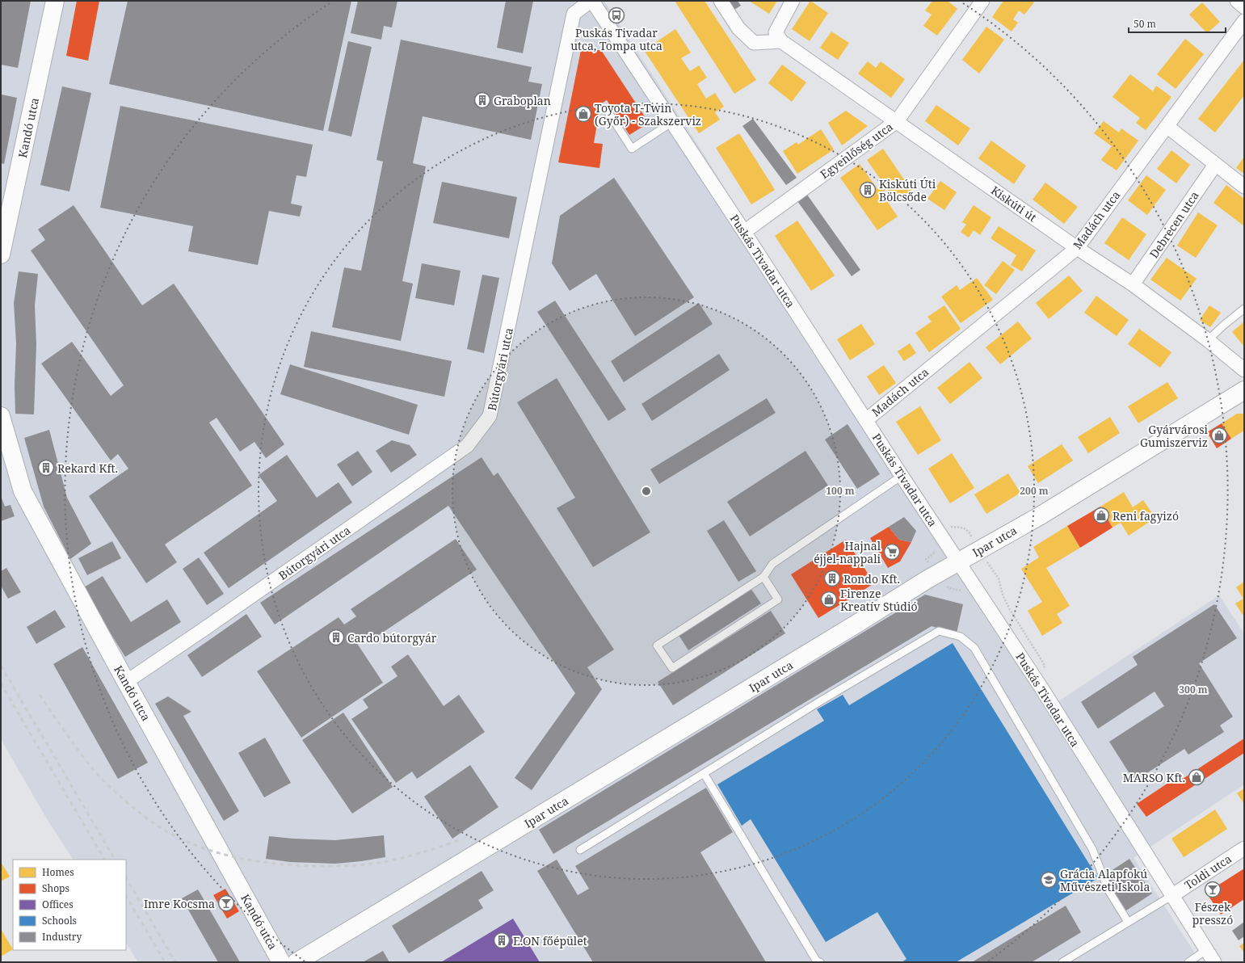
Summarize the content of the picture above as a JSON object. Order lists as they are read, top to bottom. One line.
{"streets":{"street":["Kandó utca","Egyenlőség utca","Kiskúti út","Madách utca","Debrecen utca","Puskás Tivadar utca","Bútorgyári utca","Ipar utca","Toldi utca"]},"crossings":[["Kandó utca","Bútorgyári utca"],["Egyenlőség utca","Kiskúti út"],["Egyenlőség utca","Puskás Tivadar utca"],["Kiskúti út","Madách utca"],["Kiskúti út","Debrecen utca"],["Madách utca","Puskás Tivadar utca"],["Puskás Tivadar utca","Bútorgyári utca"],["Puskás Tivadar utca","Ipar utca"],["Puskás Tivadar utca","Toldi utca"]],"places":{"bus stop":["Puskás Tivadar utca, Tompa utca"],"building":["Graboplan","Kiskúti Úti Bölcsőde","Rekard Kft.","Rondo Kft.","Cardo bútorgyár","E.ON főépület"],"shop":["Toyota T-Twin (Győr) - Szakszerviz","Gyárvárosi Gumiszerviz","Reni fagyizó","Firenze Kreatív Stúdió","MARSO Kft."],"supermarket":["Hajnal éjjel-nappali"],"school or university":["Grácia Alapfokú Művészeti Iskola"],"bar":["Fészek presszó","Imre Kocsma"]},"legend":["Homes","Shops","Offices","Schools","Industry"],"scale_bar":"50 m","rings":["100 m","200 m","300 m"]}
